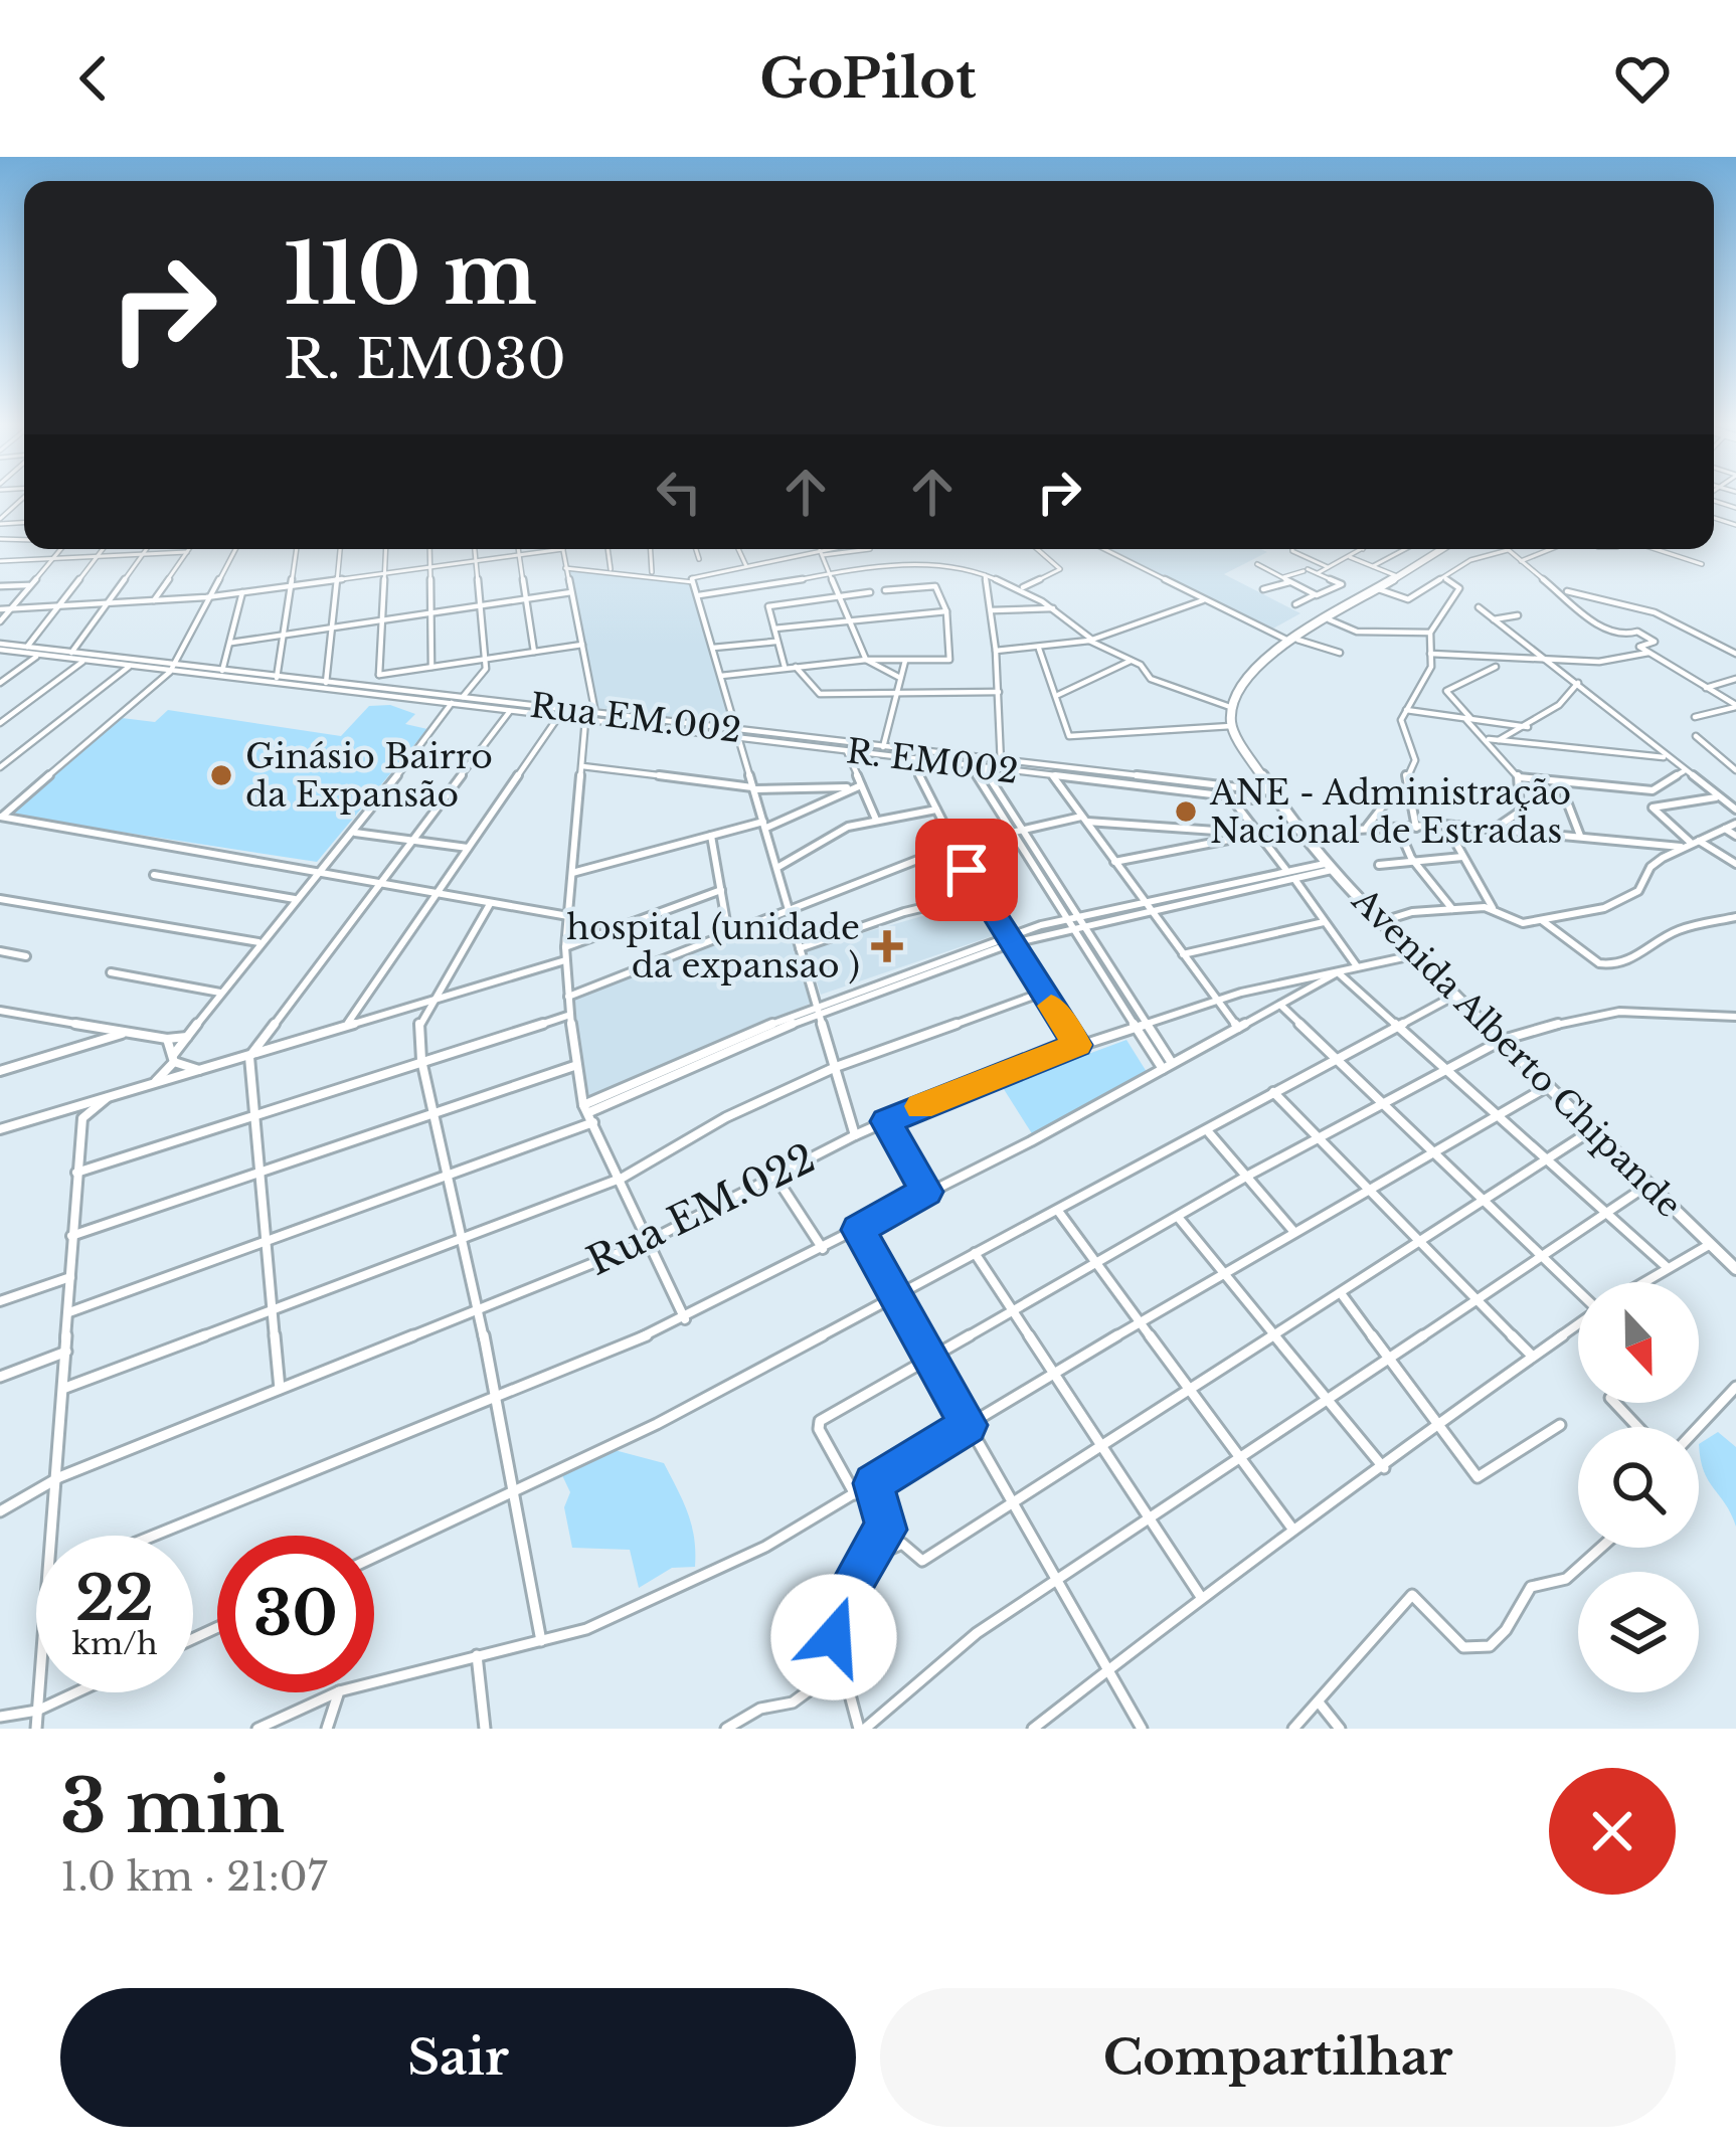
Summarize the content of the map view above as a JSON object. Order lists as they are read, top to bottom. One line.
{"streets":{"main road":["Avenida Alberto Chipande"],"street":["Rua EM.002","R. EM002","Rua EM.022"]},"crossings":[["Rua EM.002","R. EM002"],["Rua EM.002","Avenida Alberto Chipande"],["R. EM002","Avenida Alberto Chipande"],["Avenida Alberto Chipande","Rua EM.022"]],"places":{"other":["Ginásio Bairro da Expansão","ANE - Administração Nacional de Estradas"],"health":["hospital (unidade da expansao )"]},"north":"bottom","page":{"header":"GoPilot","turn":["110 m","R. EM030"],"speed":"22 km/h","limit":"30","heading":["3 min","1.0 km · 21:07"],"buttons":["Sair","Compartilhar"]}}
